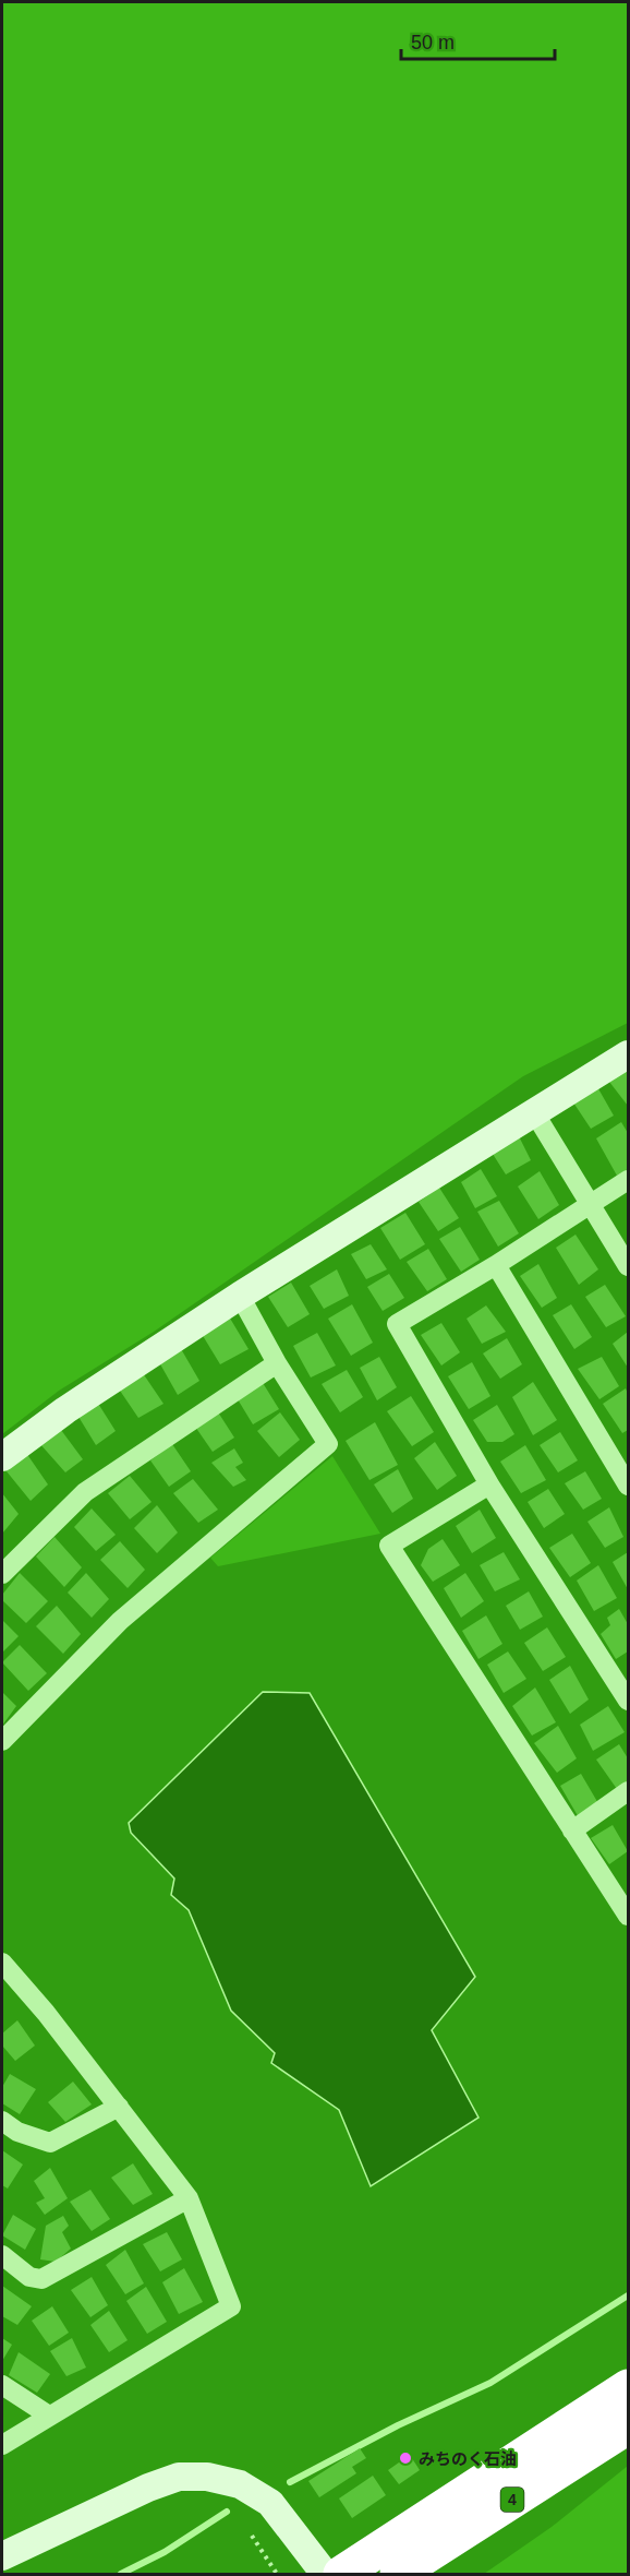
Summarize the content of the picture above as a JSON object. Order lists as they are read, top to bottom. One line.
{"streets":{"highway":["4"]},"places":["みちのく石油"],"scale_bar":"50 m"}
